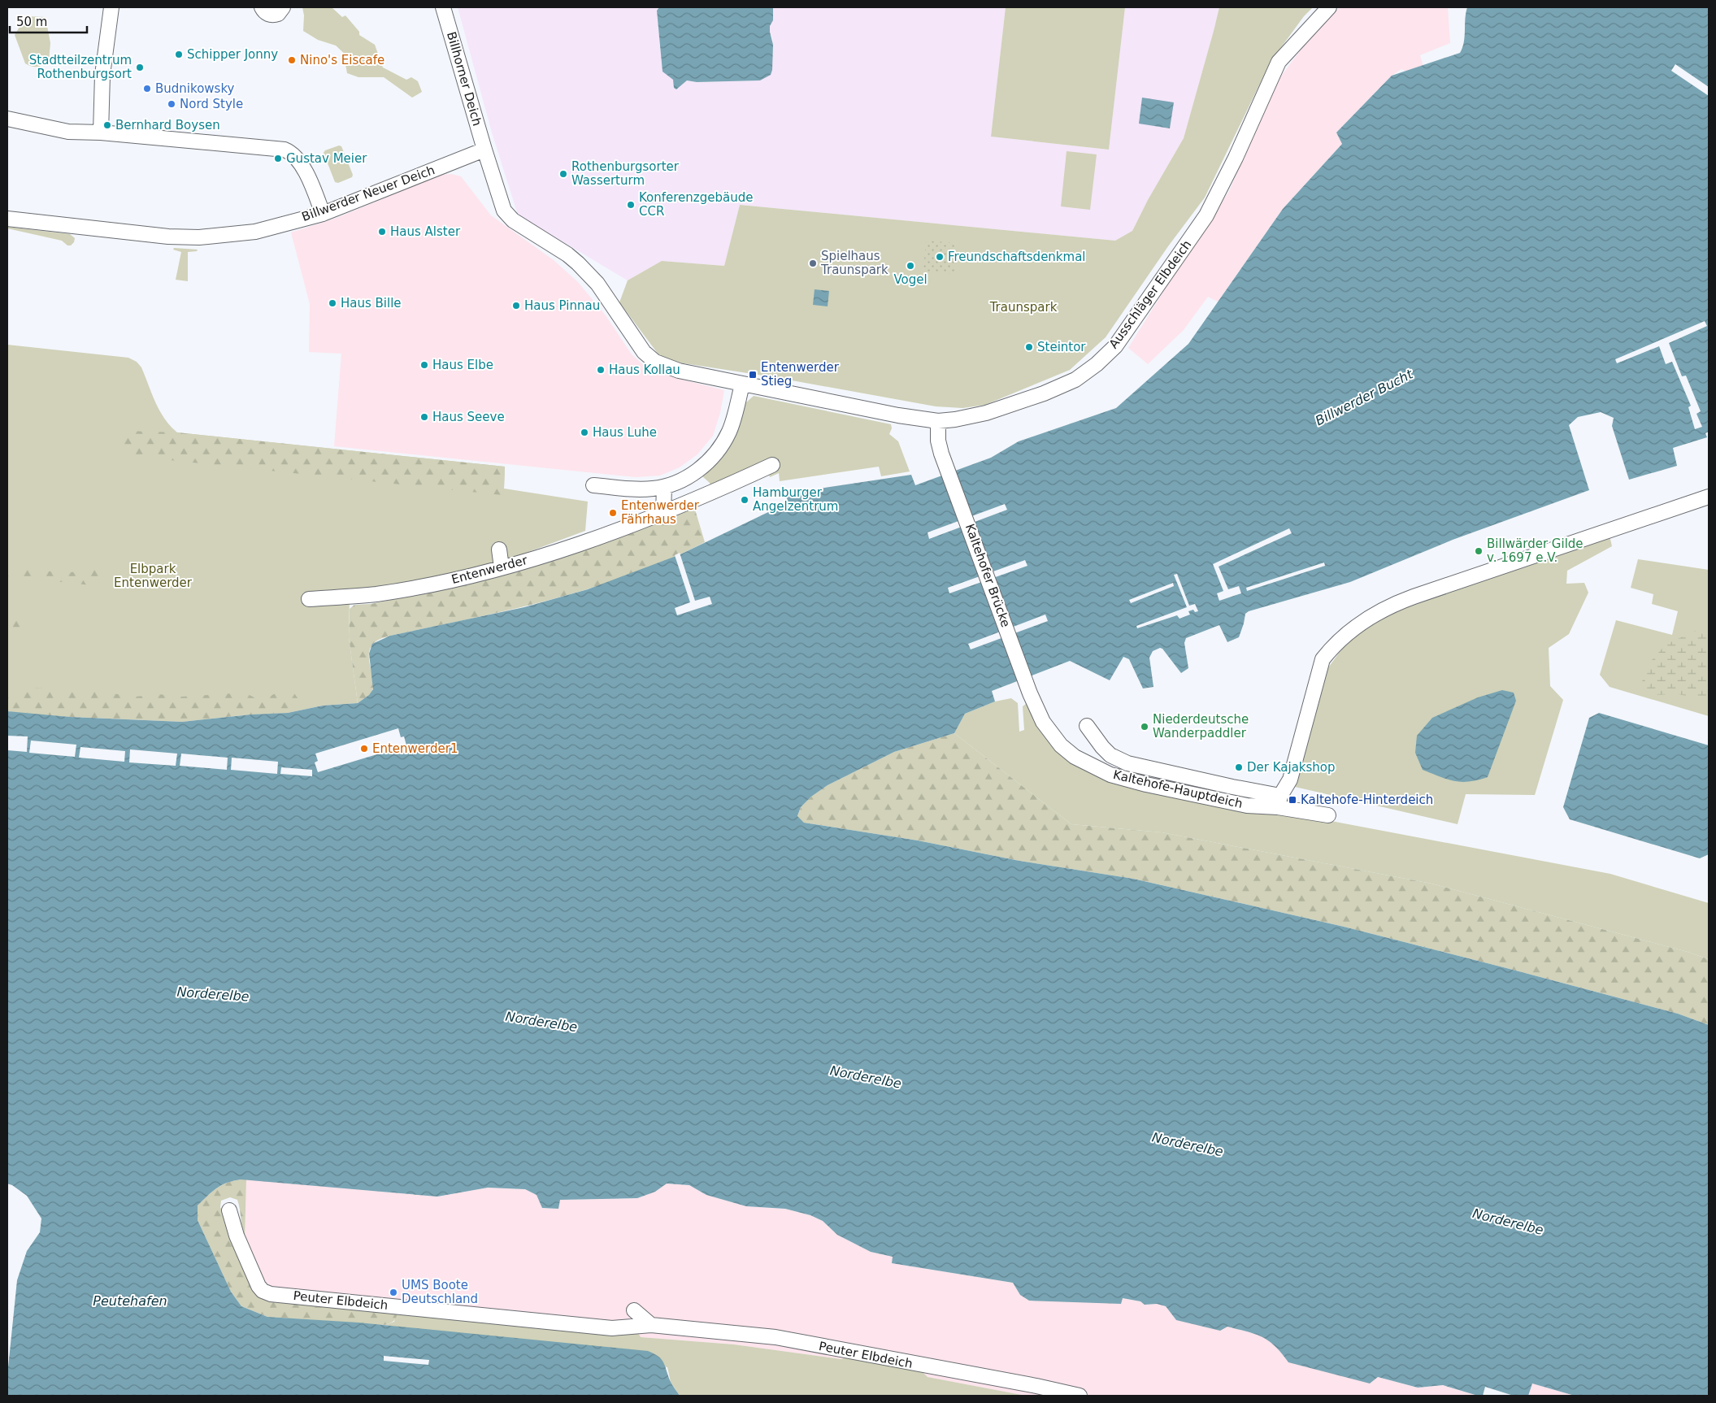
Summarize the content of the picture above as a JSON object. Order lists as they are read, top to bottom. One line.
{"streets":{"street":["Billhorner Deich","Billwerder Neuer Deich","Ausschläger Elbdeich","Entenwerder","Kaltehofer Brücke","Kaltehofe-Hauptdeich","Peuter Elbdeich"]},"crossings":[["Billhorner Deich","Billwerder Neuer Deich"],["Billhorner Deich","Ausschläger Elbdeich"],["Billwerder Neuer Deich","Ausschläger Elbdeich"],["Ausschläger Elbdeich","Kaltehofer Brücke"],["Kaltehofer Brücke","Kaltehofe-Hauptdeich"]],"water":["Billwerder Bucht","Norderelbe","Peutehafen"],"parks":["Traunspark","Elbpark Entenwerder"],"places":{"other":["Schipper Jonny","Nino's Eiscafe","Stadtteilzentrum Rothenburgsort","Budnikowsky","Nord Style","Bernhard Boysen","Gustav Meier","Rothenburgsorter Wasserturm","Konferenzgebäude CCR","Haus Alster","Freundschaftsdenkmal","Spielhaus Traunspark","Vogel","Haus Bille","Haus Pinnau","Steintor","Haus Elbe","Haus Kollau","Haus Seeve","Haus Luhe","Hamburger Angelzentrum","Entenwerder Fährhaus","Billwärder Gilde v. 1697 e.V.","Niederdeutsche Wanderpaddler","Entenwerder1","Der Kajakshop","UMS Boote Deutschland"],"transit":["Entenwerder Stieg","Kaltehofe-Hinterdeich"]},"scale_bar":"50 m"}
